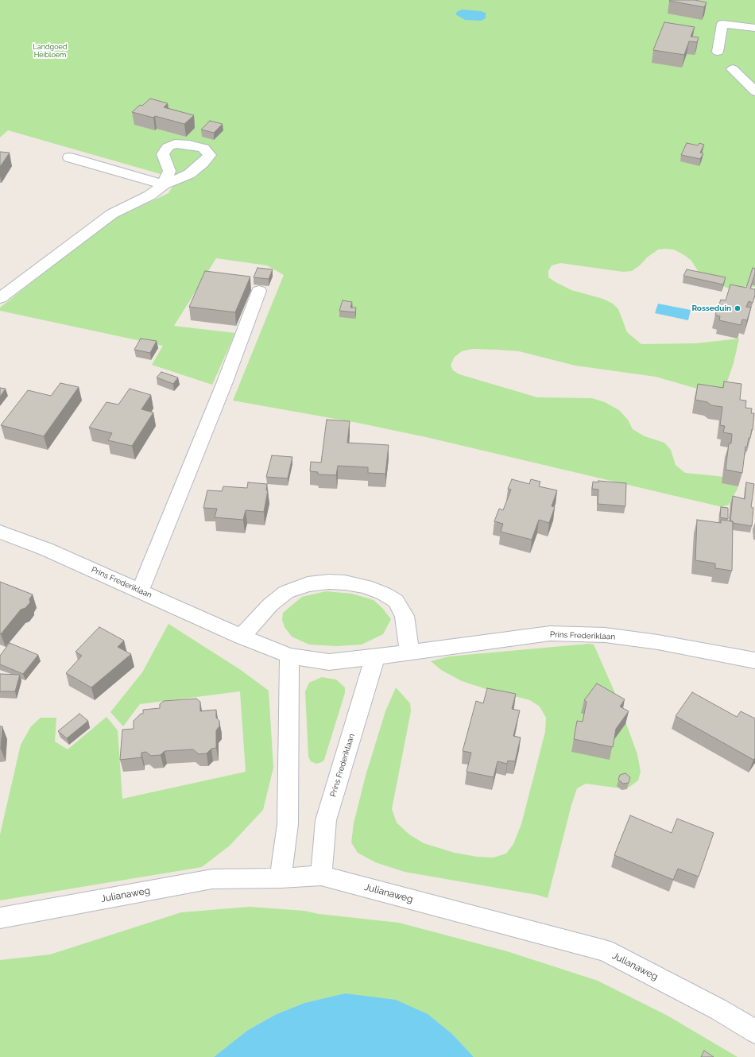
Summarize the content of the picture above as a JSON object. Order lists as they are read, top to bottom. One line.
{"streets":{"street":["Prins Frederiklaan","Julianaweg"]},"crossings":[["Prins Frederiklaan","Julianaweg"]],"parks":["Landgoed Heibloem"],"places":["Rosseduin"]}
